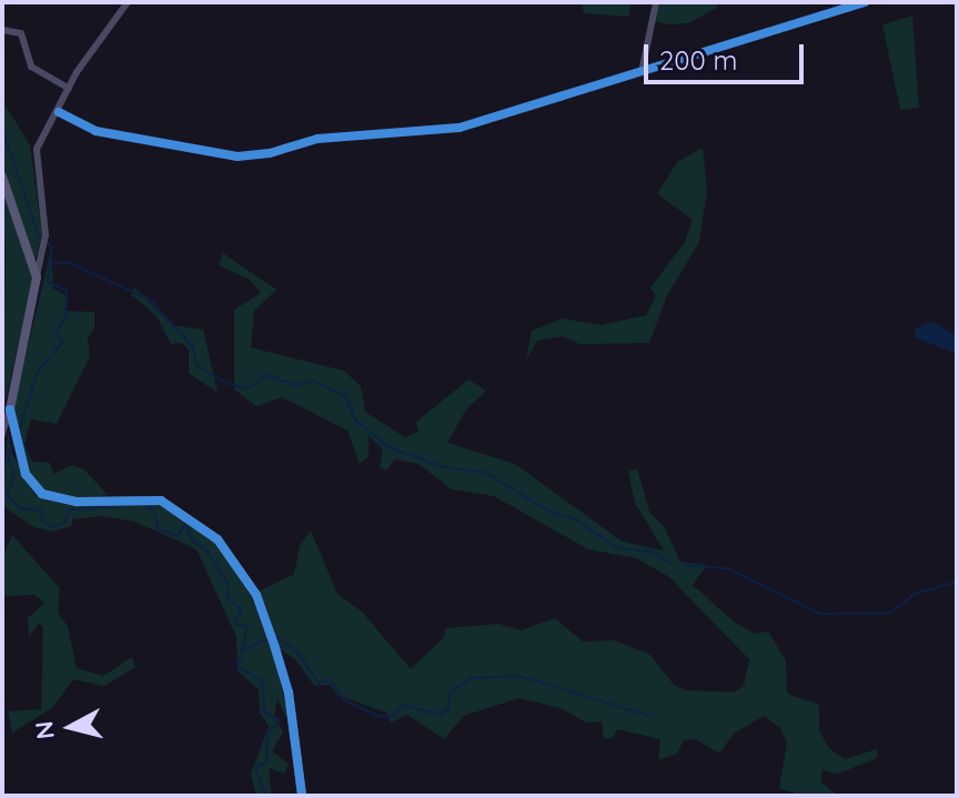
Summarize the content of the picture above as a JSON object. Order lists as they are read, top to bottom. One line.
{"scale_bar":"200 m","north":"left"}
